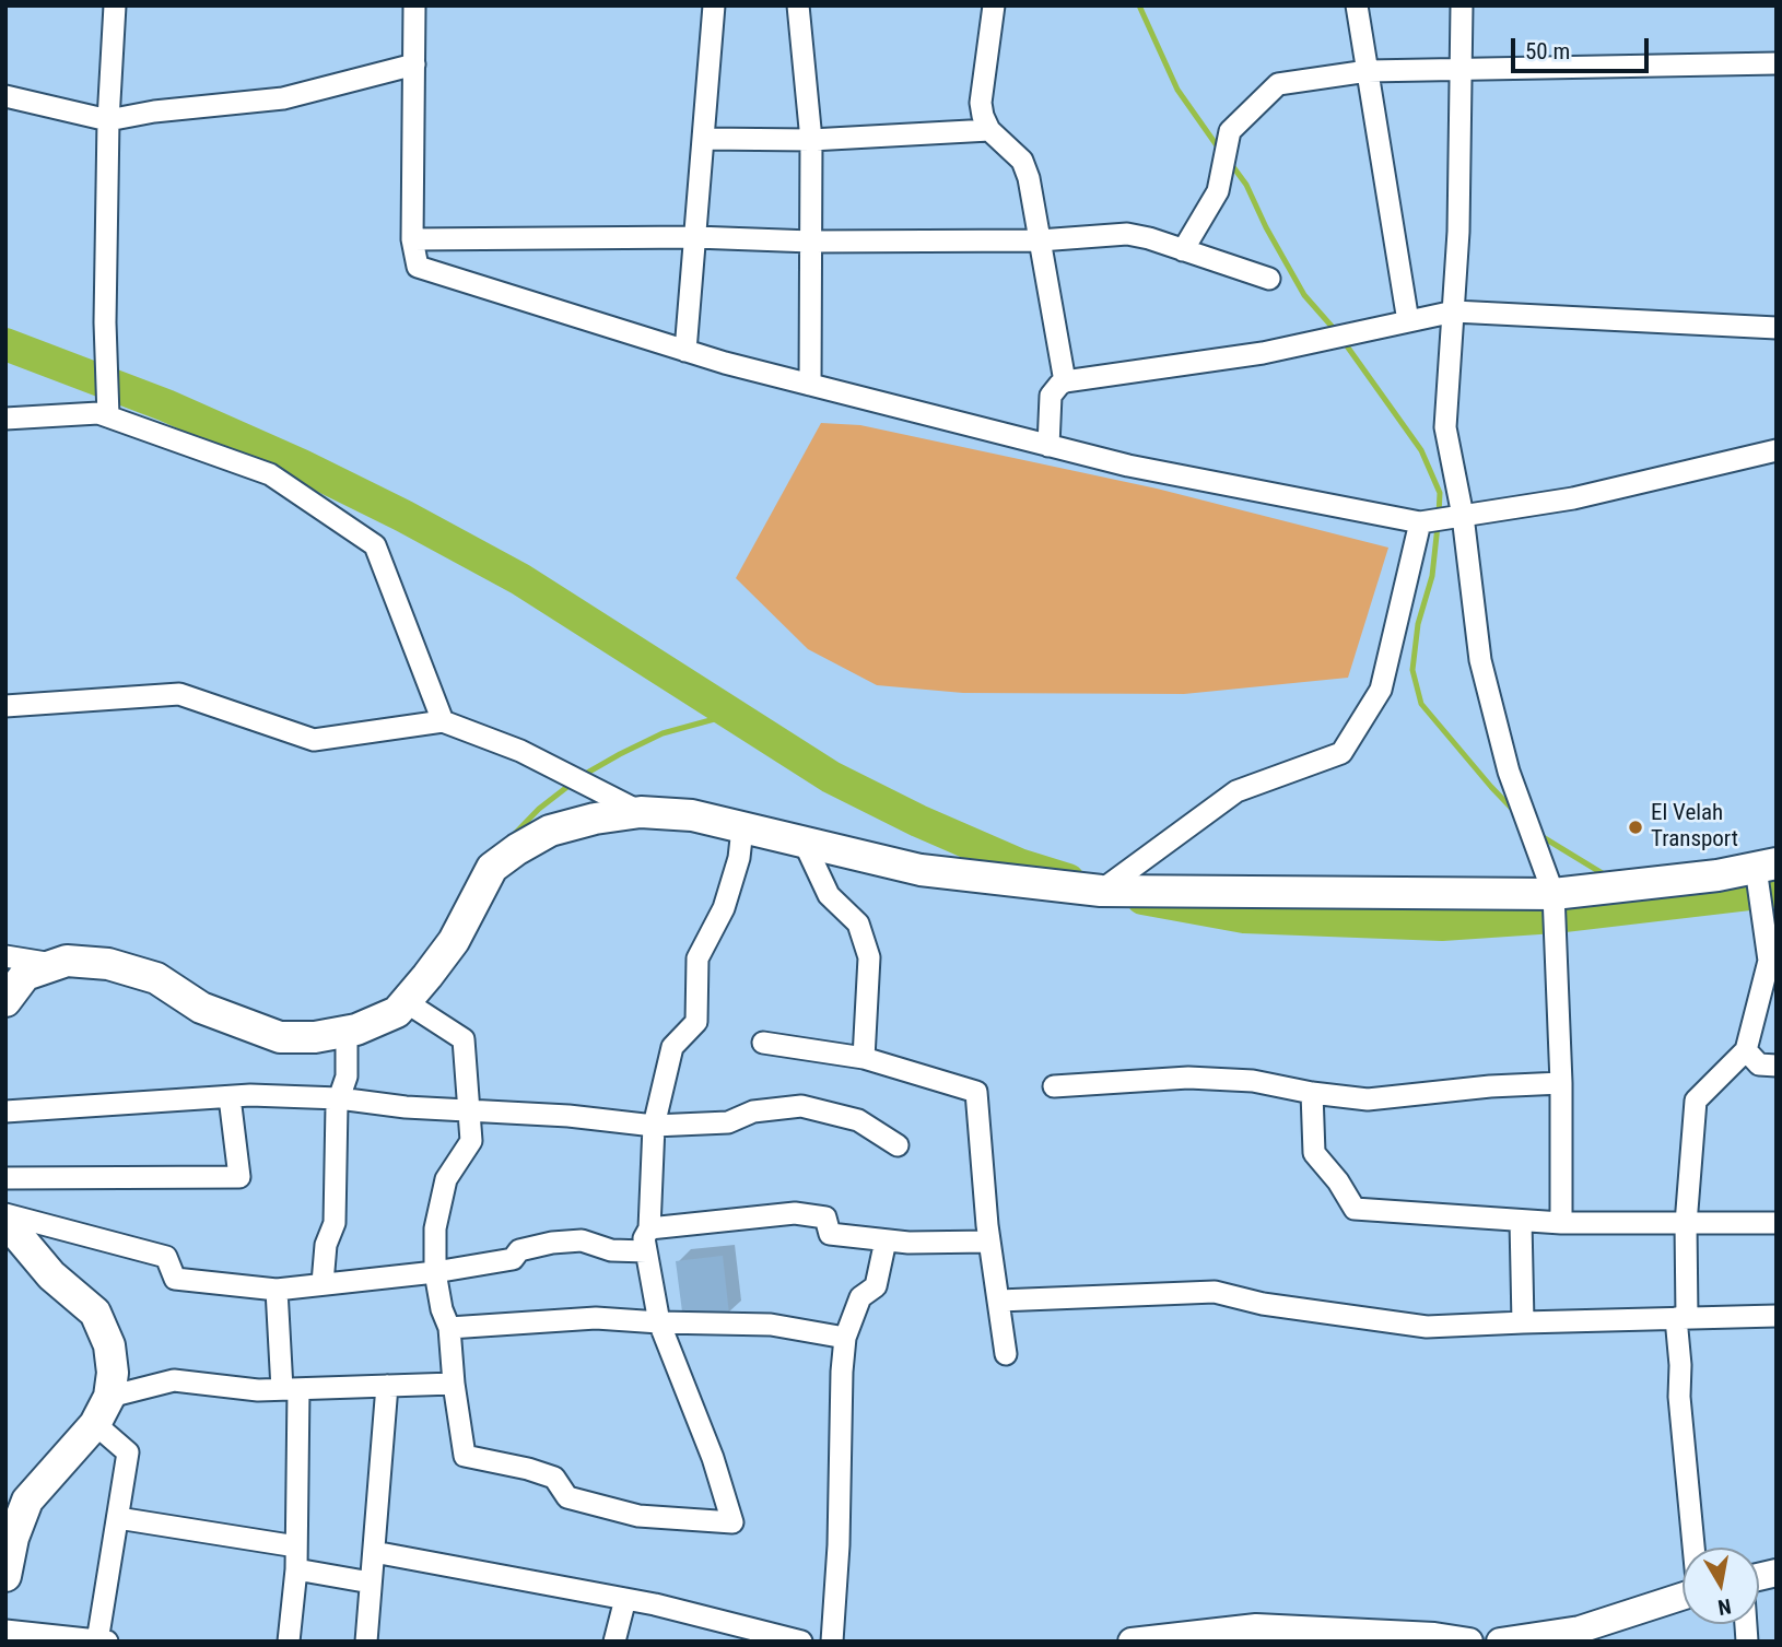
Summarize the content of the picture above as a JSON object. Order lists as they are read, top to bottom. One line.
{"places":["El Velah Transport"],"scale_bar":"50 m","north":"bottom"}
